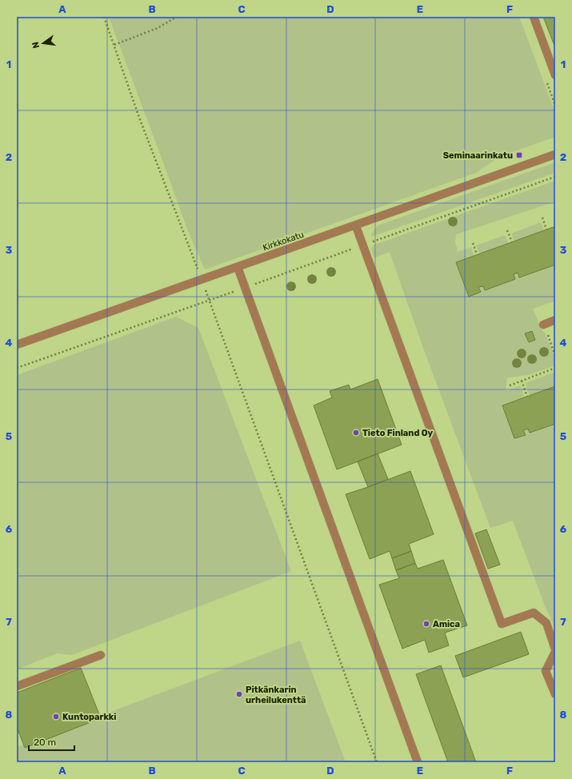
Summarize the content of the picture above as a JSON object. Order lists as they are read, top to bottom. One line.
{"streets":{"street":["Kirkkokatu"]},"places":{"transit":["Seminaarinkatu"],"other":["Tieto Finland Oy","Amica","Pitkänkarin urheilukenttä","Kuntoparkki"]},"scale_bar":"20 m","north":"left","grid":{"columns":["A","B","C","D","E","F"],"rows":["1","2","3","4","5","6","7","8"]}}
